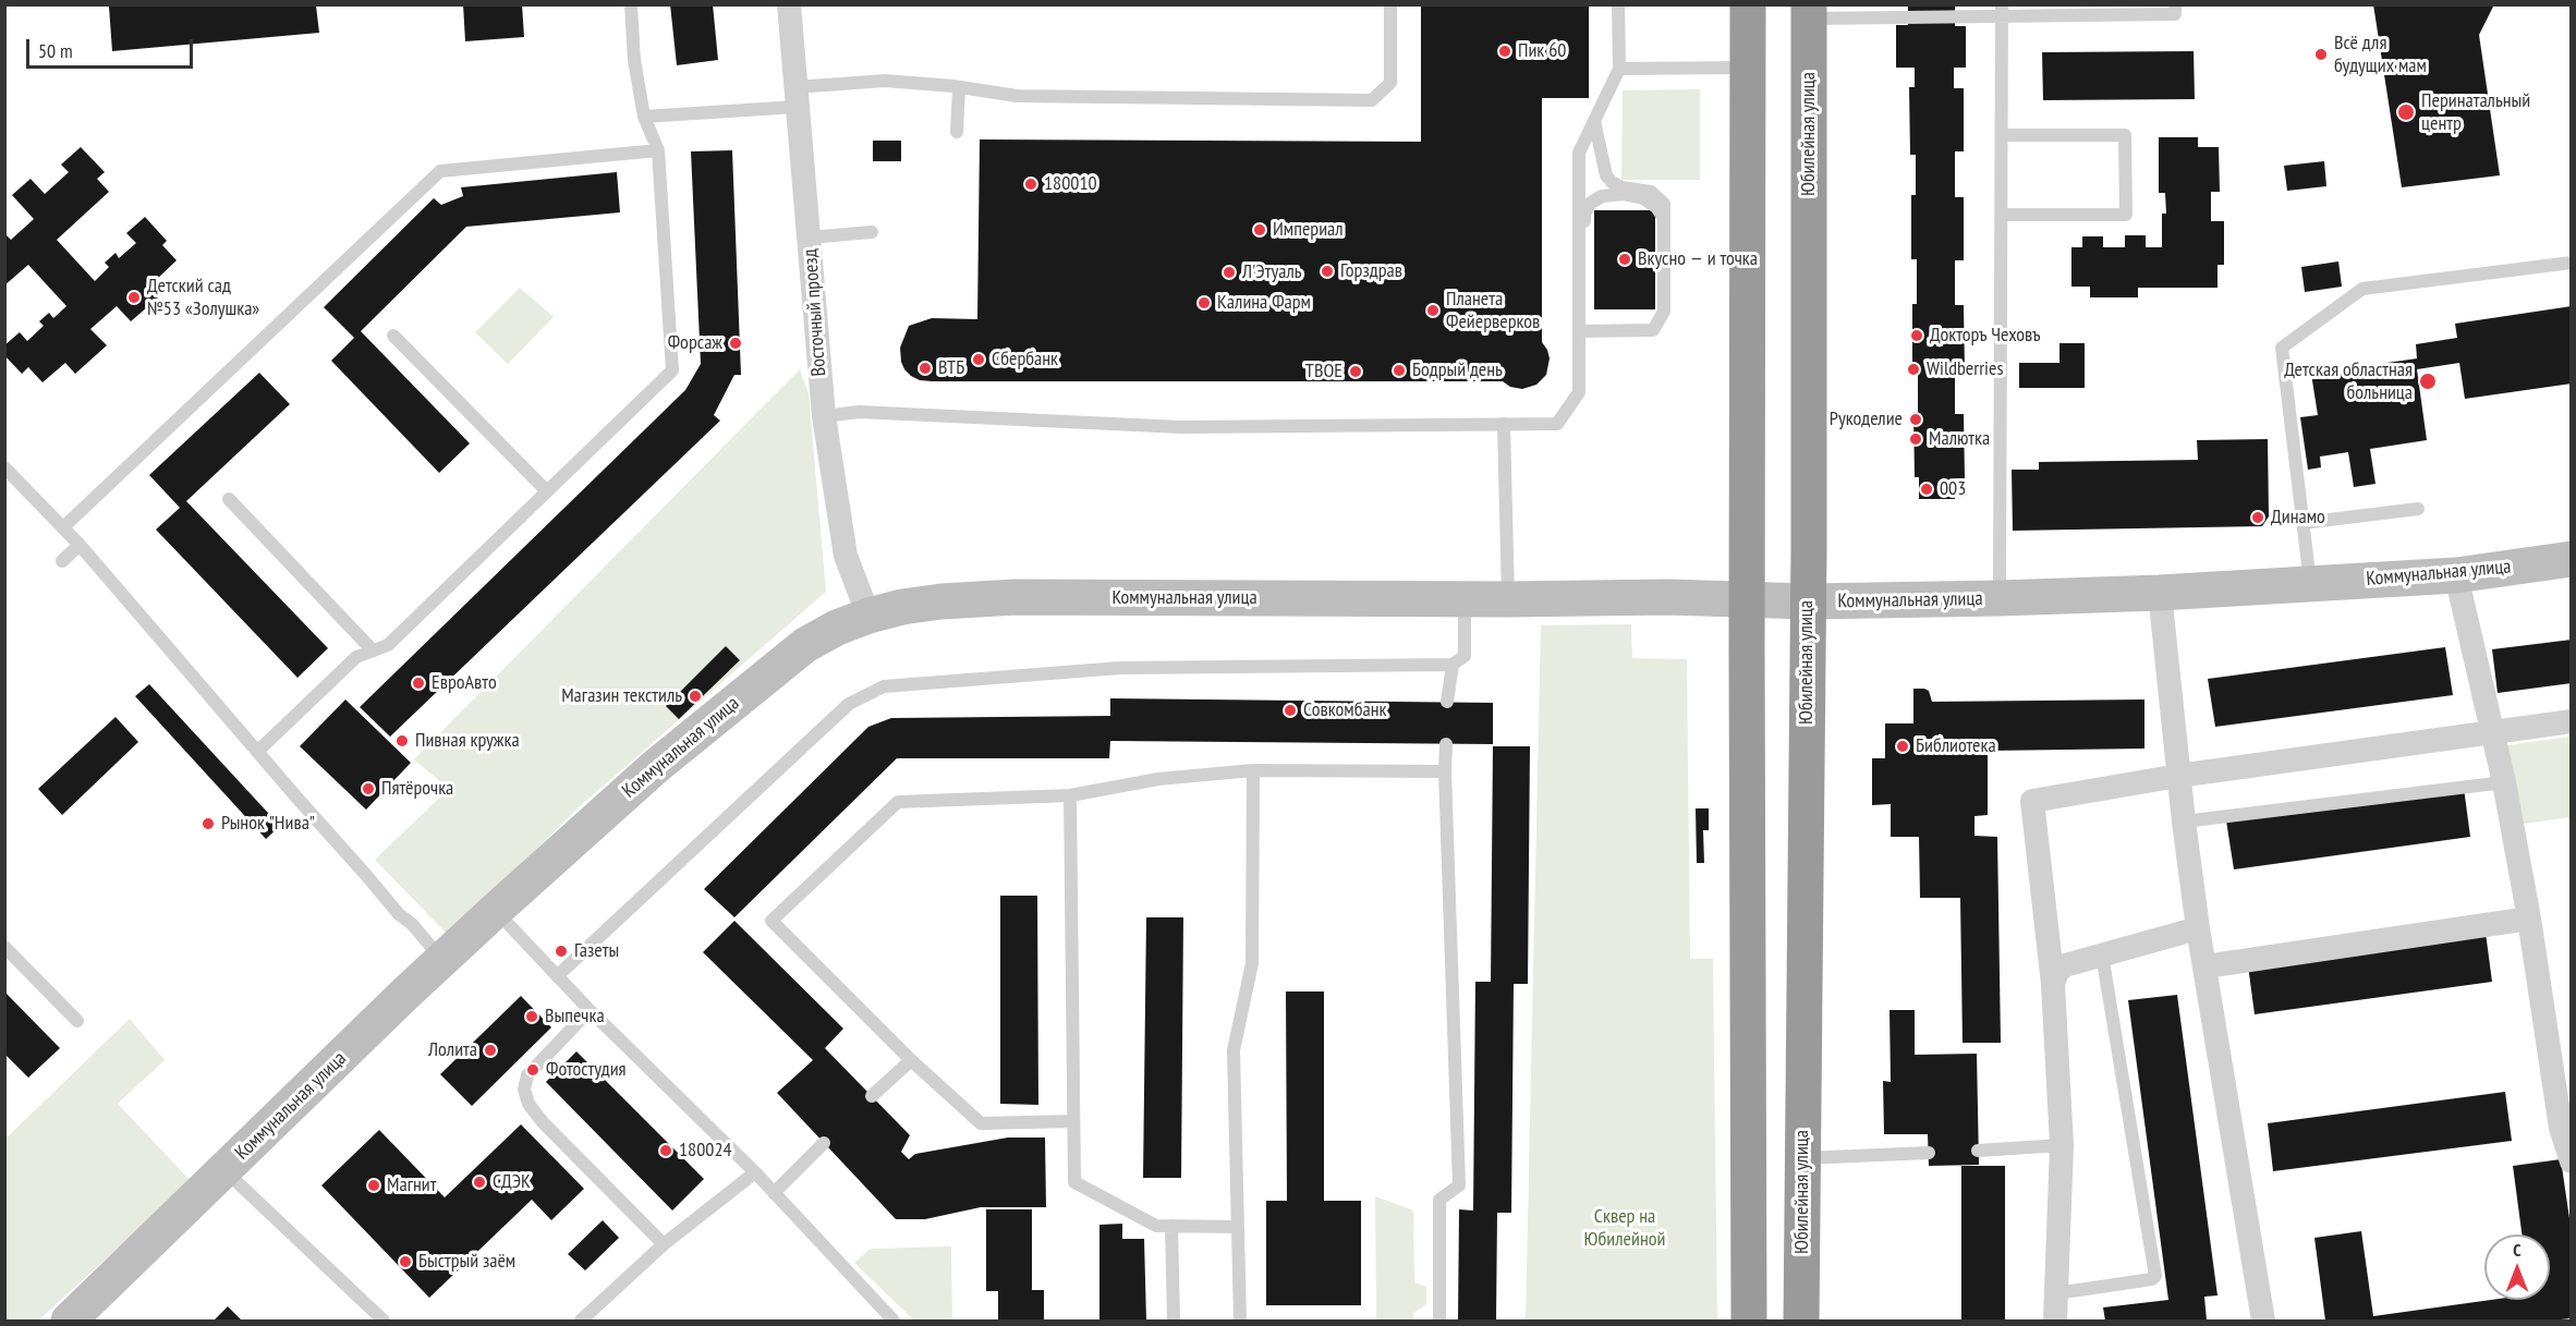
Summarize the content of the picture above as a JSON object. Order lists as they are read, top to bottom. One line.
{"streets":{"highway":["Юбилейная улица"],"main road":["Коммунальная улица"],"street":["Восточный проезд"]},"crossings":[["Юбилейная улица","Коммунальная улица"],["Восточный проезд","Коммунальная улица"]],"parks":["Сквер на Юбилейной"],"places":["Пик 60","Всё для будущих мам","Перинатальный центр","180010","Империал","Вкусно — и точка","Горздрав","Л'Этуаль","Детский сад №53 «Золушка»","Калина Фарм","Планета Фейерверков","Докторъ Чеховъ","Форсаж","Сбербанк","ВТБ","Wildberries","Бодрый день","ТВОЕ","Детская областная больница","Рукоделие","Малютка","003","Динамо","ЕвроАвто","Магазин текстиль","Совкомбанк","Пивная кружка","Библиотека","Пятёрочка","Рынок \"Нива\"","Газеты","Выпечка","Лолита","Фотостудия","180024","СДЭК","Магнит","Быстрый заём"],"scale_bar":"50 m","north":"top"}
